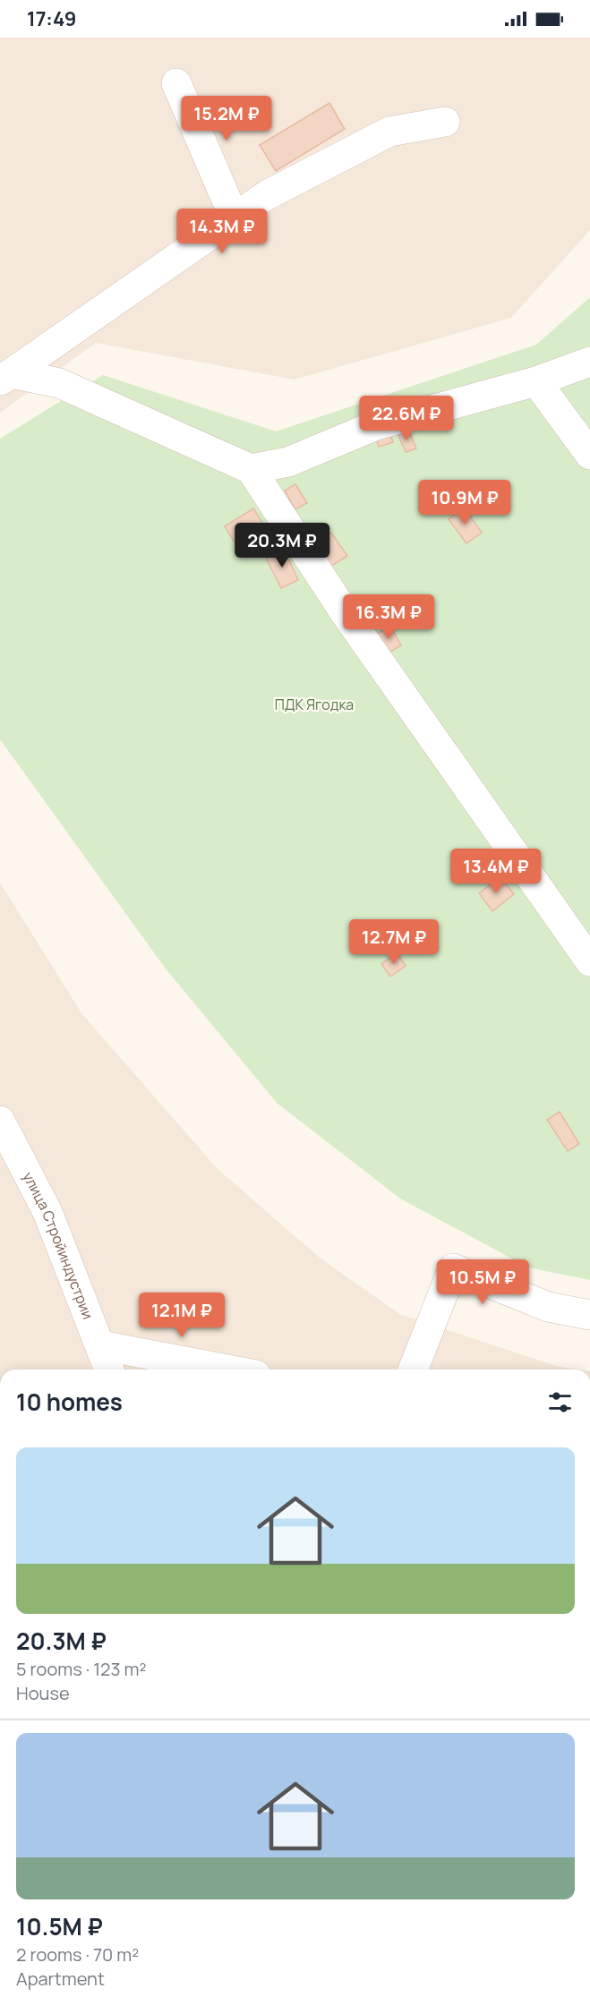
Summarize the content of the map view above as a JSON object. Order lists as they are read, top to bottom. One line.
{"streets":{"street":["улица Стройиндустрии"]},"parks":["ПДК Ягодка"],"page":{"status":"17:49","price":["15.2M ₽","14.3M ₽","22.6M ₽","10.9M ₽","20.3M ₽","16.3M ₽","13.4M ₽","12.7M ₽","10.5M ₽","12.1M ₽"],"heading":"10 homes","list":[{"name":"20.3M ₽","note":"5 rooms · 123 m² · House"},{"name":"10.5M ₽","note":"2 rooms · 70 m² · Apartment"}]}}
